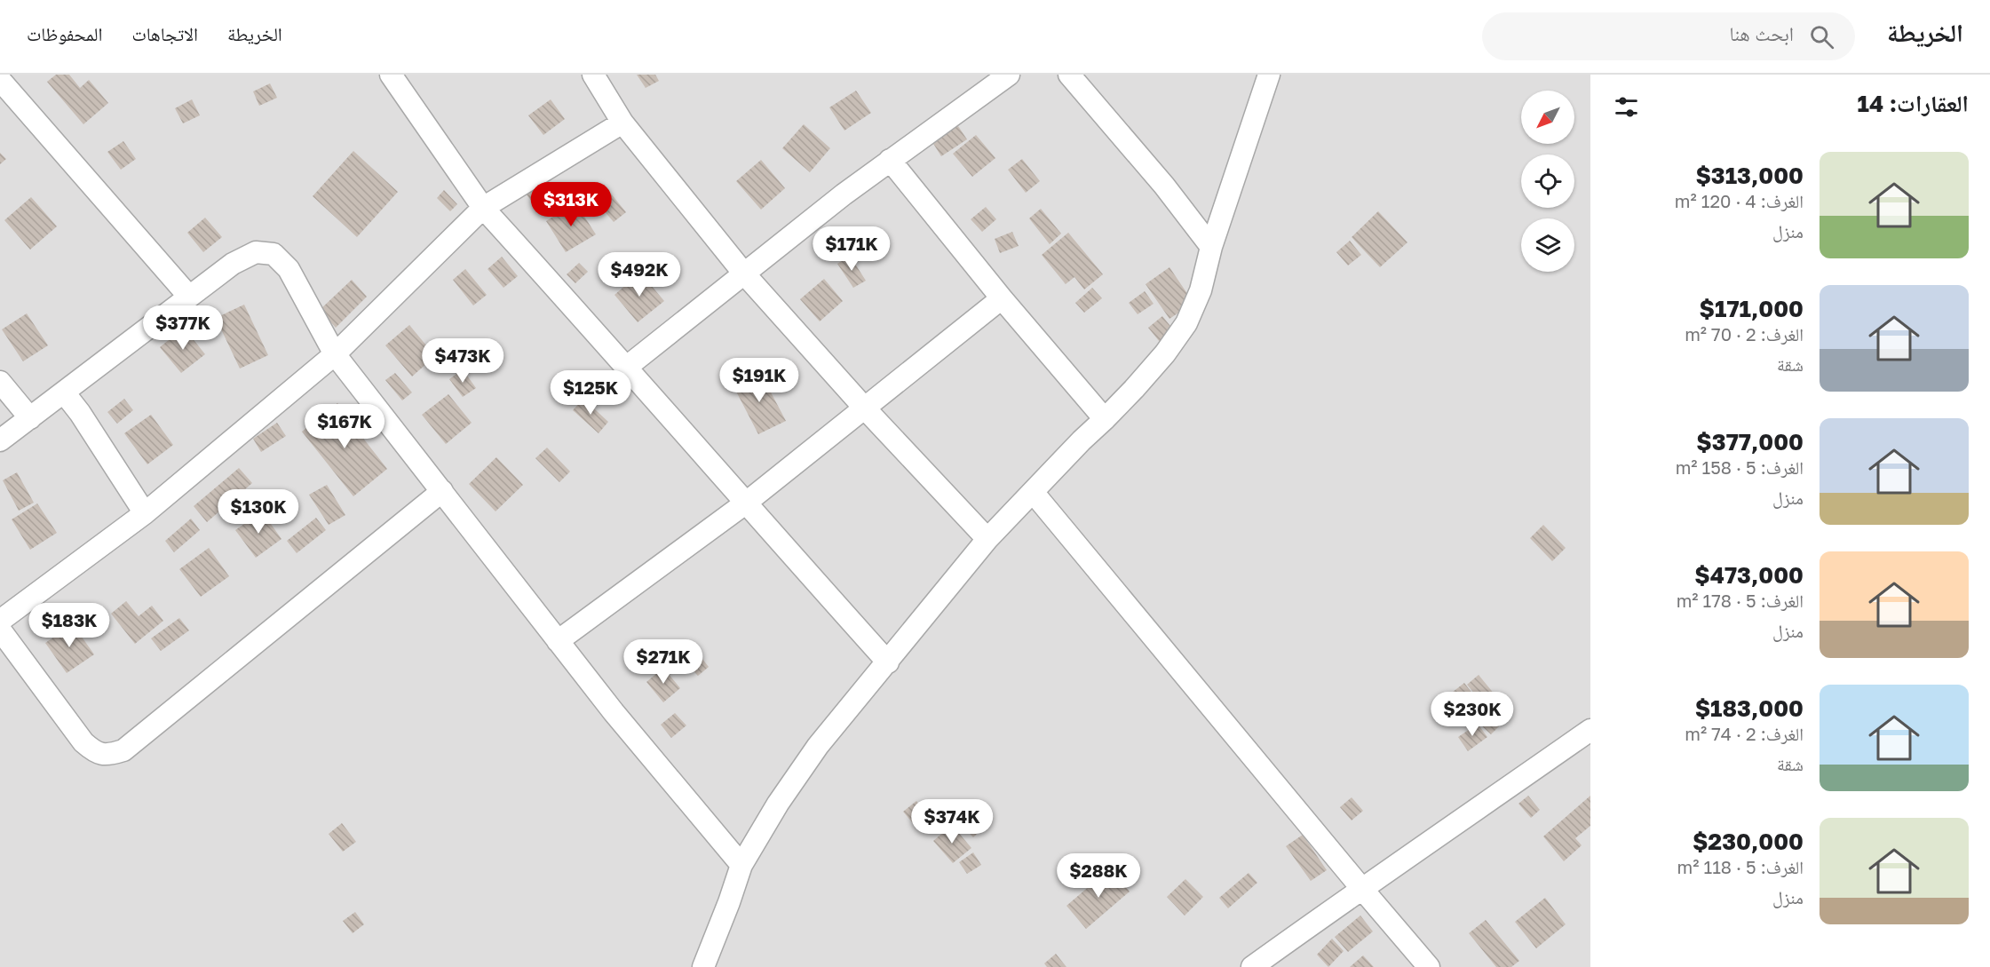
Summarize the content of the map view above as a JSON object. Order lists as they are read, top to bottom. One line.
{"north":"bottom left","page":{"header":"الخريطة","search":"ابحث هنا","nav":["الخريطة","الاتجاهات","المحفوظات"],"heading":"العقارات: 14","list":[{"name":"$313,000","note":"الغرف: 4 · 120 m² · منزل"},{"name":"$171,000","note":"الغرف: 2 · 70 m² · شقة"},{"name":"$377,000","note":"الغرف: 5 · 158 m² · منزل"},{"name":"$473,000","note":"الغرف: 5 · 178 m² · منزل"},{"name":"$183,000","note":"الغرف: 2 · 74 m² · شقة"},{"name":"$230,000","note":"الغرف: 5 · 118 m² · منزل"}],"price":["$313K","$171K","$492K","$377K","$473K","$191K","$125K","$167K","$130K","$183K","$271K","$230K","$374K","$288K"]}}
